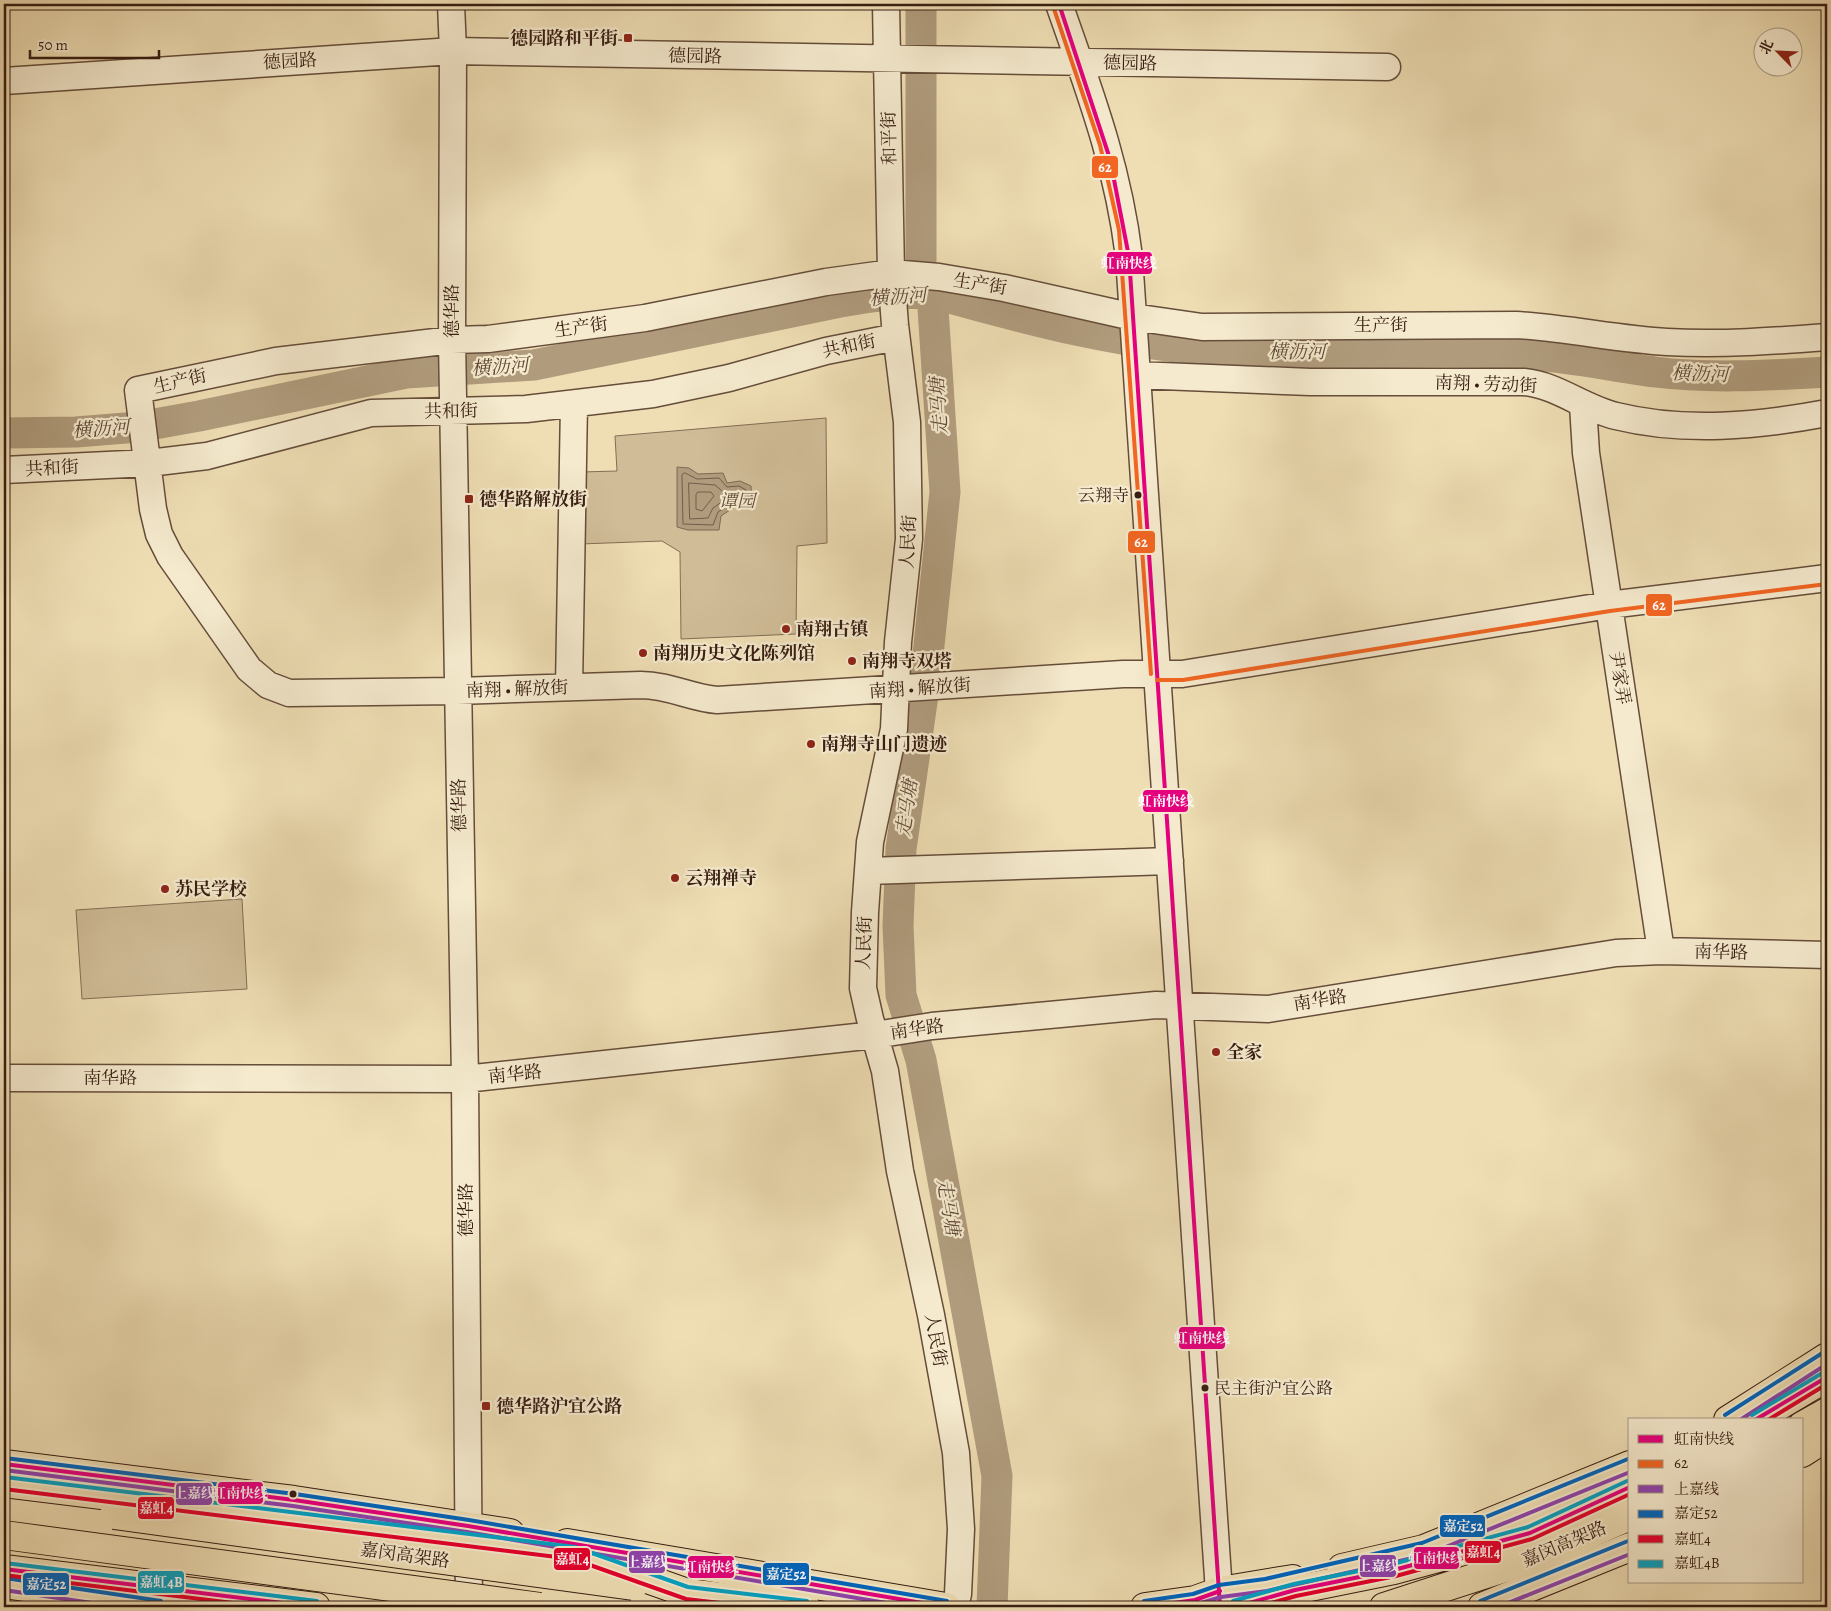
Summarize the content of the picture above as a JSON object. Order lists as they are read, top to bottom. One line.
{"streets":{"main road":["嘉闵高架路"],"street":["德园路","和平街","生产街","德华路","共和街","南翔 • 劳动街","人民街","尹家弄","南翔 • 解放街","南华路"]},"crossings":[["德园路","和平街"],["德园路","德华路"],["和平街","生产街"],["和平街","共和街"],["和平街","人民街"],["生产街","德华路"],["生产街","共和街"],["生产街","人民街"],["生产街","南翔 • 解放街"],["德华路","共和街"],["德华路","南翔 • 解放街"],["德华路","南华路"],["共和街","人民街"],["共和街","南翔 • 解放街"],["南翔 • 劳动街","尹家弄"],["人民街","南翔 • 解放街"],["人民街","南华路"],["尹家弄","南翔 • 解放街"],["尹家弄","南华路"]],"water":["横沥河","走马塘"],"parks":["谭园"],"places":{"transit":["德园路和平街","德华路解放街","德华路沪宜公路"],"other":["云翔寺","南翔古镇","南翔历史文化陈列馆","南翔寺双塔","南翔寺山门遗迹","云翔禅寺","苏民学校","全家","民主街沪宜公路"]},"lines":["transit line 虹南快线","transit line 62","transit line 嘉定52","transit line 上嘉线","transit line 嘉虹4B","transit line 嘉虹4"],"legend":["虹南快线","62","上嘉线","嘉定52","嘉虹4","嘉虹4B"],"scale_bar":"50 m","north":"top left"}
